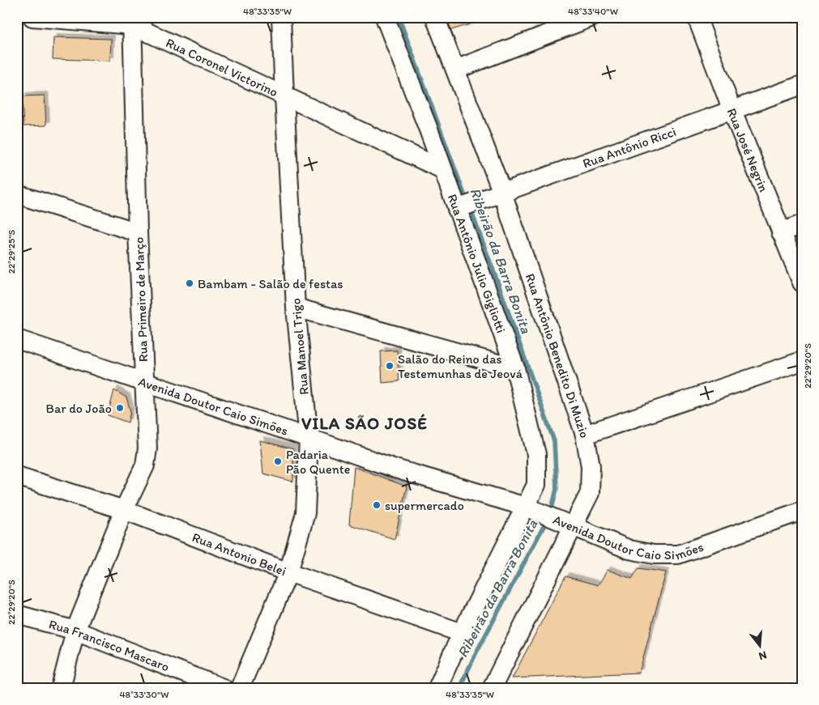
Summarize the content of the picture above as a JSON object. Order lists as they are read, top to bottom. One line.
{"streets":{"street":["Rua Coronel Victorino","Rua Antônio Ricci","Rua José Negrin","Rua Antônio Julio Gigliotti","Rua Primeiro de Março","Rua Manoel Trigo","Rua Antônio Benedito Di Muzio","Avenida Doutor Caio Simões","Rua Antonio Belei","Rua Francisco Mascaro"]},"crossings":[["Rua Coronel Victorino","Rua Antônio Julio Gigliotti"],["Rua Coronel Victorino","Rua Primeiro de Março"],["Rua Coronel Victorino","Rua Manoel Trigo"],["Rua Antônio Ricci","Rua José Negrin"],["Rua Antônio Ricci","Rua Antônio Julio Gigliotti"],["Rua Antônio Ricci","Rua Antônio Benedito Di Muzio"],["Rua Antônio Julio Gigliotti","Avenida Doutor Caio Simões"],["Rua Antônio Julio Gigliotti","Rua Antonio Belei"],["Rua Primeiro de Março","Avenida Doutor Caio Simões"],["Rua Primeiro de Março","Rua Antonio Belei"],["Rua Primeiro de Março","Rua Francisco Mascaro"],["Rua Manoel Trigo","Avenida Doutor Caio Simões"],["Rua Manoel Trigo","Rua Antonio Belei"],["Rua Antônio Benedito Di Muzio","Avenida Doutor Caio Simões"]],"districts":["VILA SÃO JOSÉ"],"water":["Ribeirão da Barra Bonita"],"places":["Bambam - Salão de festas","Salão do Reino das Testemunhas de Jeová","Bar do João","Padaria Pão Quente","supermercado"],"north":"bottom","coordinates":["48°33'35\"W","48°33'40\"W","22°29'25\"S","22°29'20\"S","48°33'30\"W"]}
